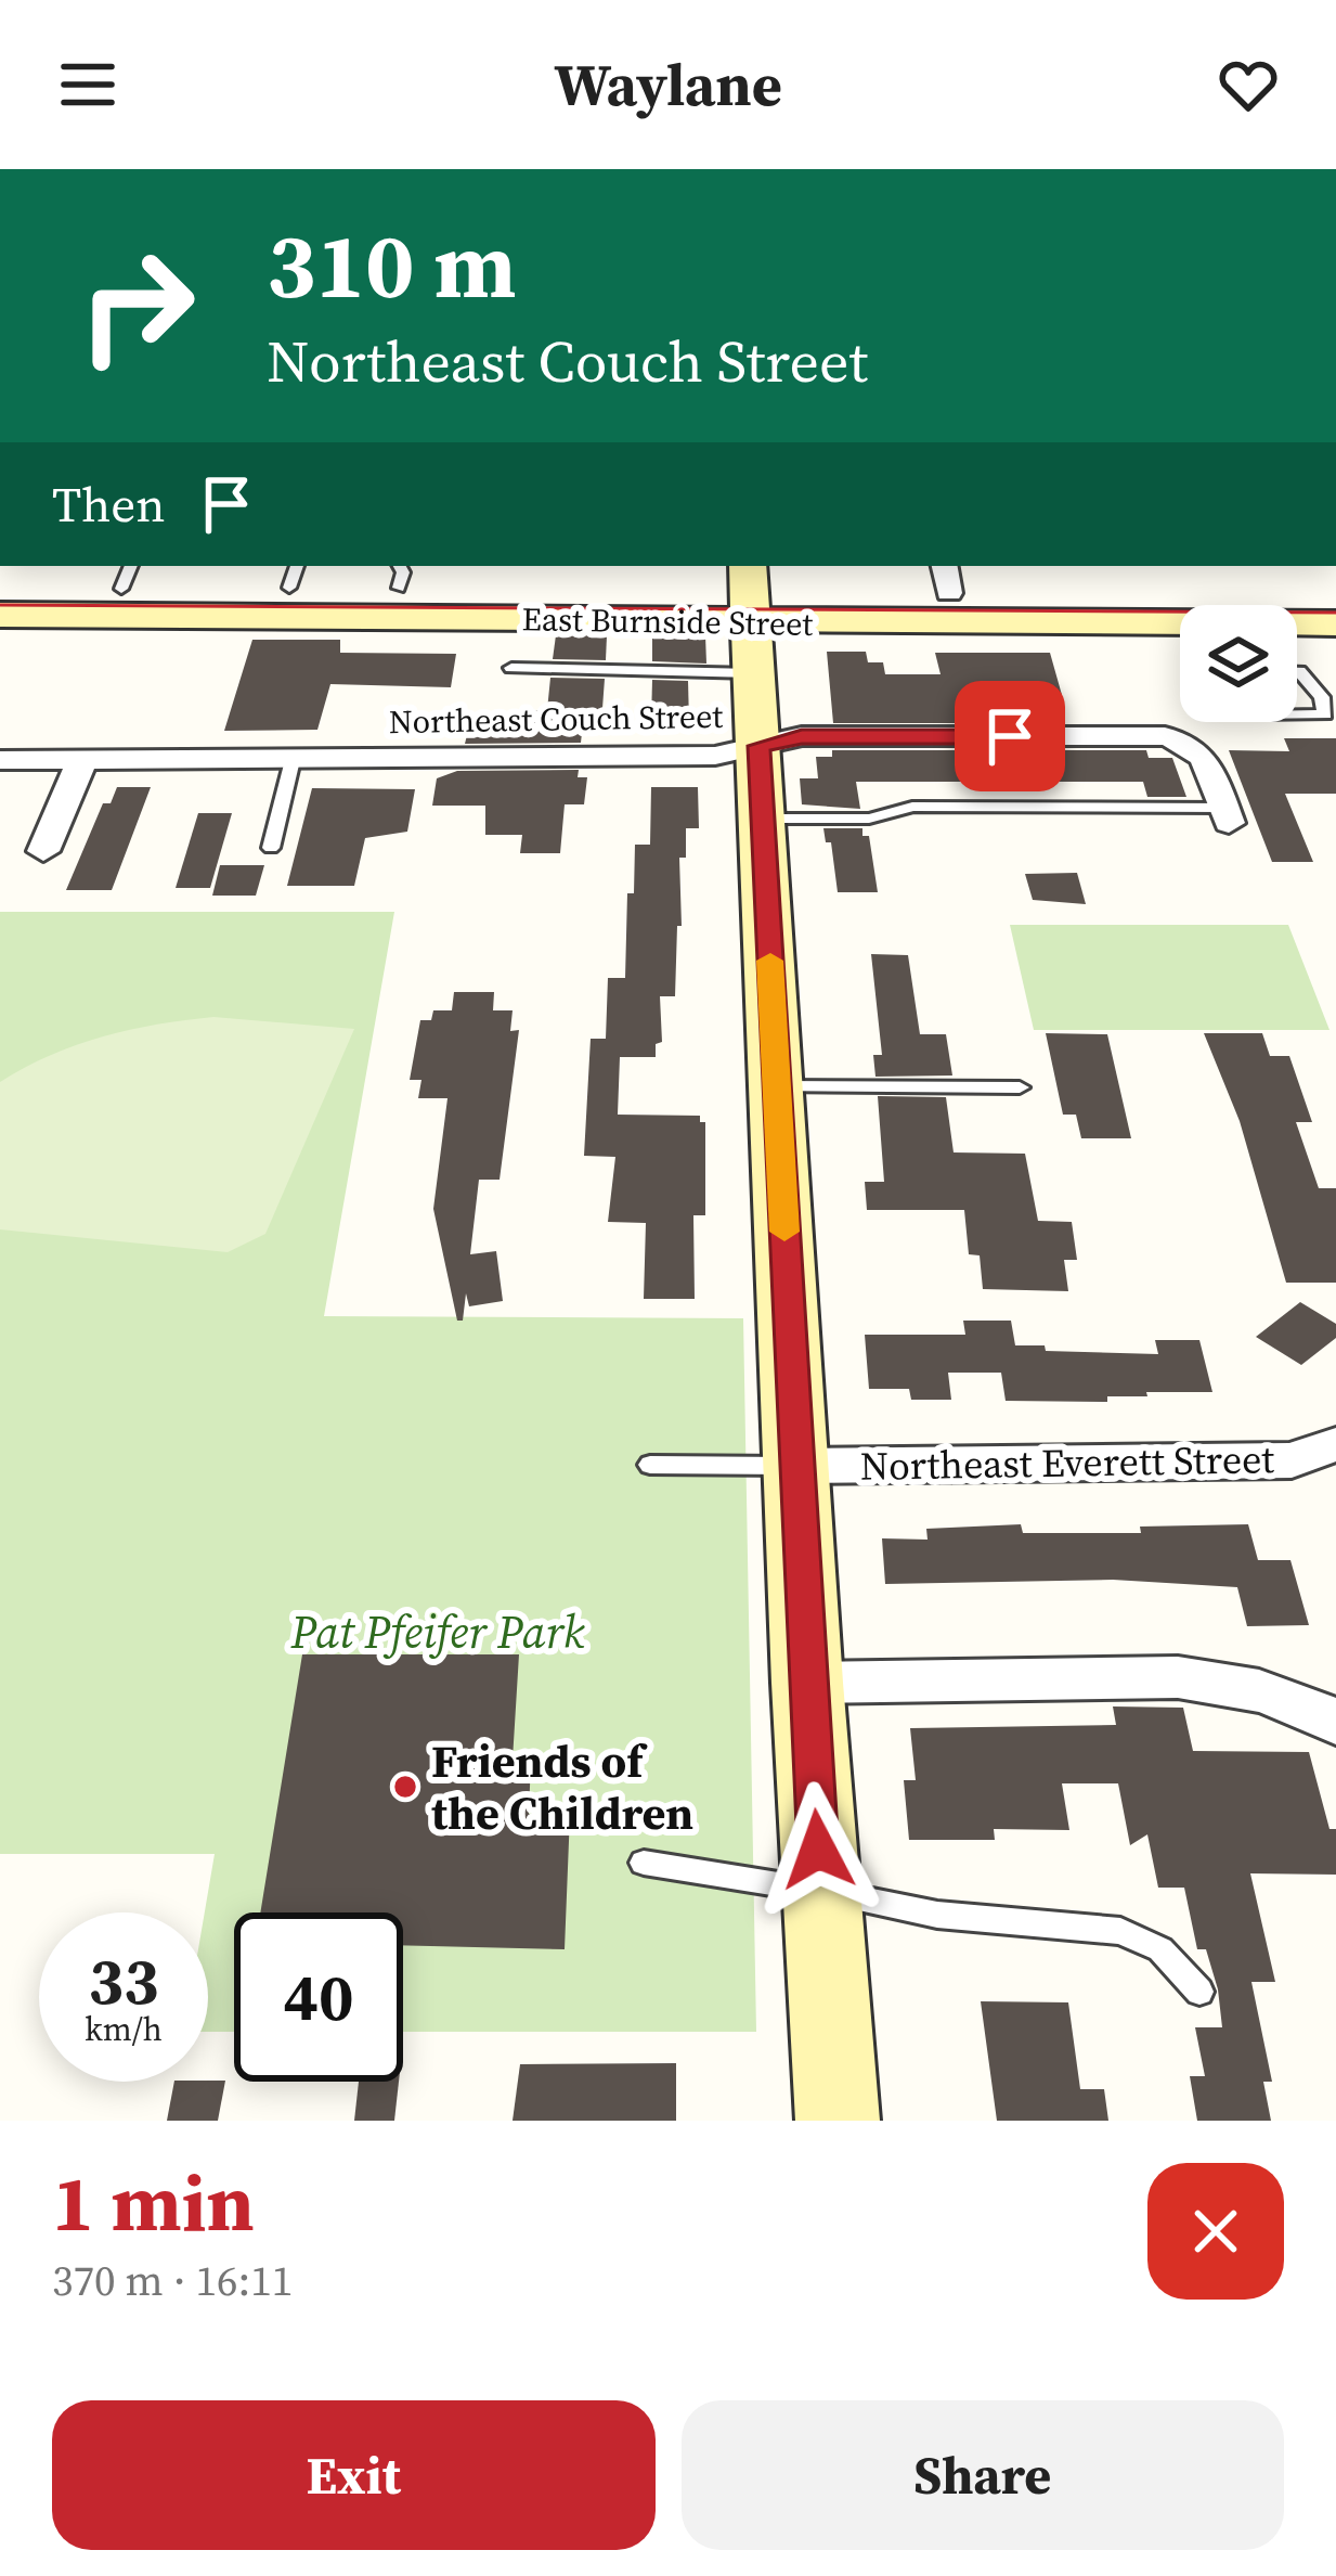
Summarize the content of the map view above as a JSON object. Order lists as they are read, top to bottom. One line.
{"streets":{"street":["East Burnside Street","Northeast Couch Street","Northeast Everett Street"]},"parks":["Pat Pfeifer Park"],"places":["Friends of the Children"],"page":{"header":"Waylane","turn":["310 m","Northeast Couch Street"],"then":"Then","speed":"33 km/h","limit":"40","heading":["1 min","370 m · 16:11"],"buttons":["Exit","Share"]}}
